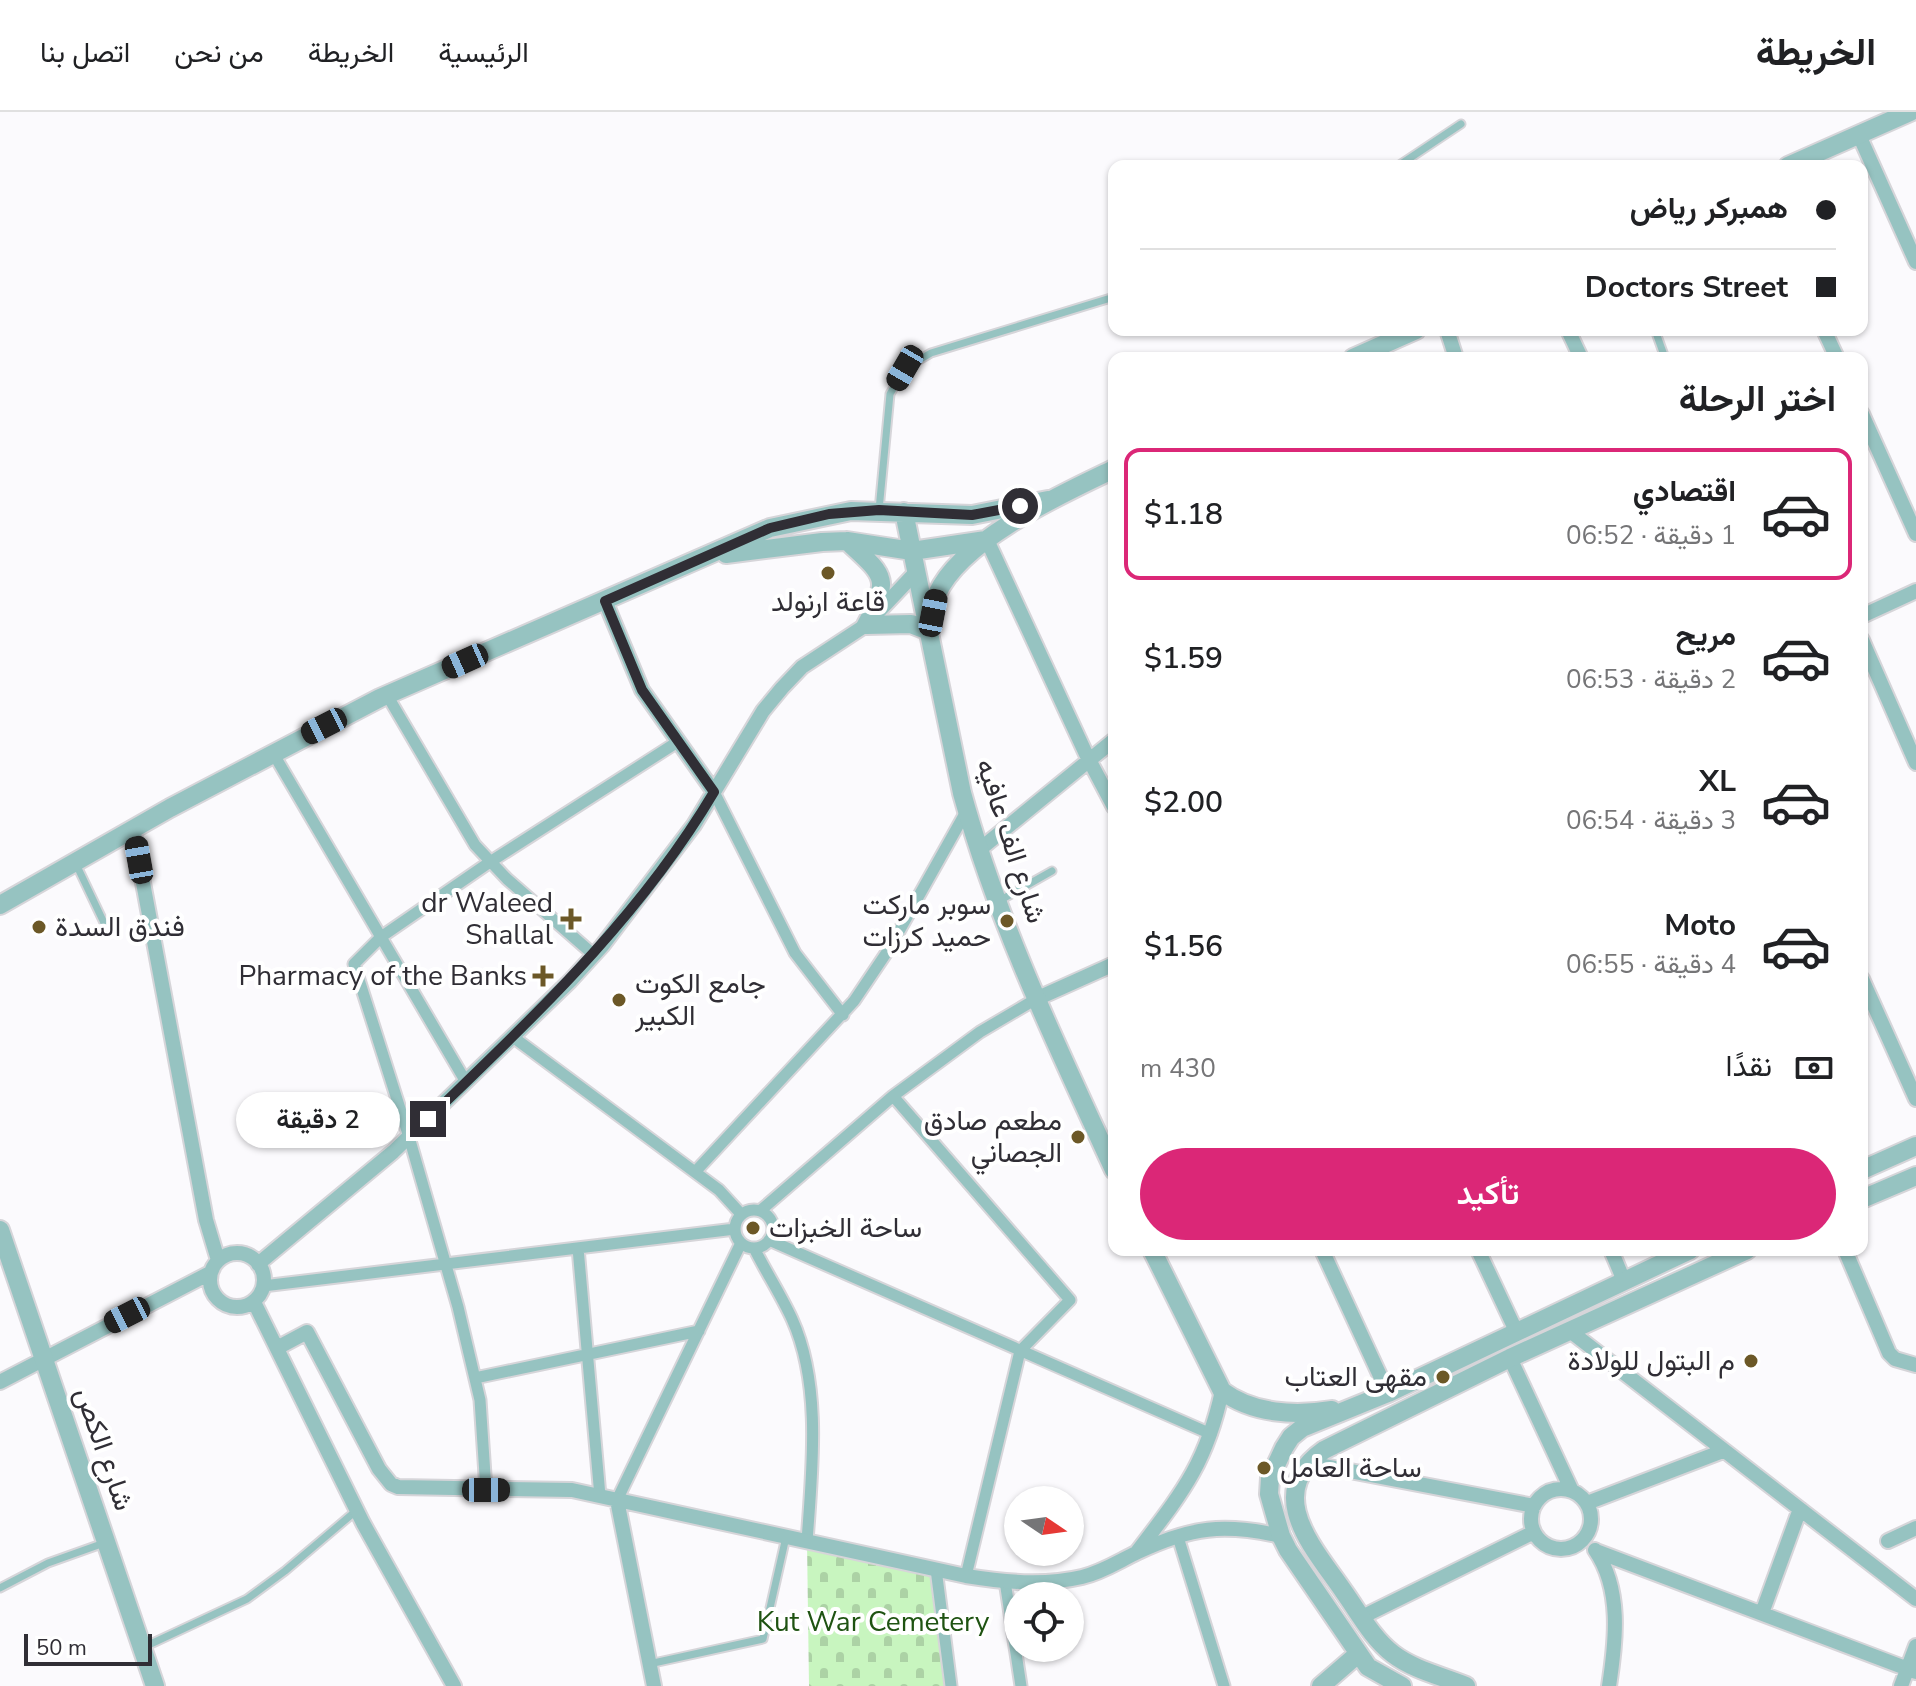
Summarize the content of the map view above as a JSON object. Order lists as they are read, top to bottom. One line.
{"streets":{"street":["شارع الف عافيه","شارع الكص"]},"parks":["Kut War Cemetery"],"places":{"other":["قاعة ارنولد","سوبر ماركت حميد كرزات","فندق السدة","جامع الكوت الكبير","مطعم صادق الجصاني","ساحة الخبزات","م البتول للولادة","مقهى العتاب","ساحة العامل"],"health":["dr Waleed Shallal","Pharmacy of the Banks"]},"scale_bar":"50 m","north":"right","page":{"header":"الخريطة","nav":["الرئيسية","الخريطة","من نحن","اتصل بنا"],"banner":["همبركر رياض","Doctors Street"],"heading":"اختر الرحلة","list":[{"name":"اقتصادي","note":"1 دقيقة · 06:52","value":"$1.18"},{"name":"مريح","note":"2 دقيقة · 06:53","value":"$1.59"},{"name":"XL","note":"3 دقيقة · 06:54","value":"$2.00"},{"name":"Moto","note":"4 دقيقة · 06:55","value":"$1.56"}],"pay":["نقدًا","430 m"],"bubble":"2 دقيقة","buttons":"تأكيد","scale":"50 m"}}
